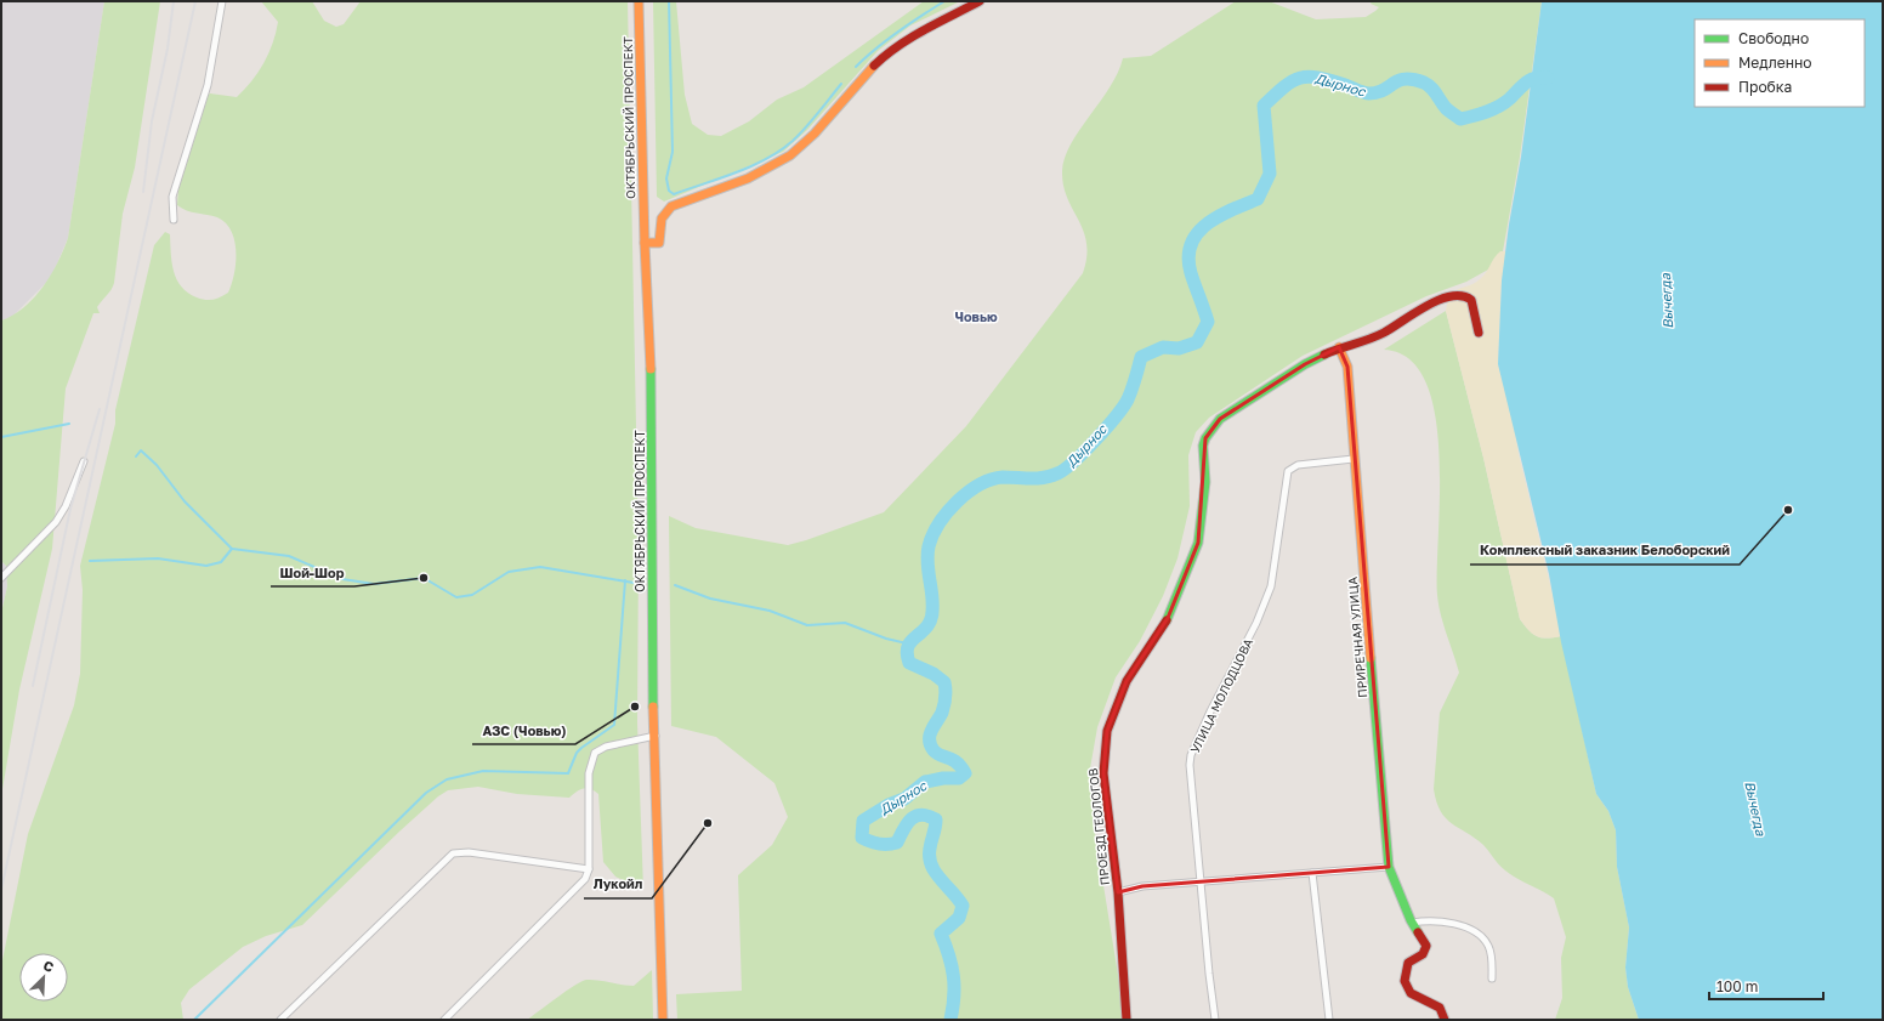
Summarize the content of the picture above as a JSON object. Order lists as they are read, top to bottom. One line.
{"streets":{"street":["ОКТЯБРЬСКИЙ ПРОСПЕКТ","ПРИРЕЧНАЯ УЛИЦА","УЛИЦА МОЛОДЦОВА","ПРОЕЗД ГЕОЛОГОВ"]},"crossings":[["ПРИРЕЧНАЯ УЛИЦА","УЛИЦА МОЛОДЦОВА"],["ПРИРЕЧНАЯ УЛИЦА","ПРОЕЗД ГЕОЛОГОВ"]],"districts":["Човью"],"water":["Дырнос","Вычегда"],"places":["Комплексный заказник Белоборский","Шой-Шор","АЗС (Човью)","Лукойл"],"legend":["Свободно","Медленно","Пробка"],"scale_bar":"100 m","north":"top right"}
